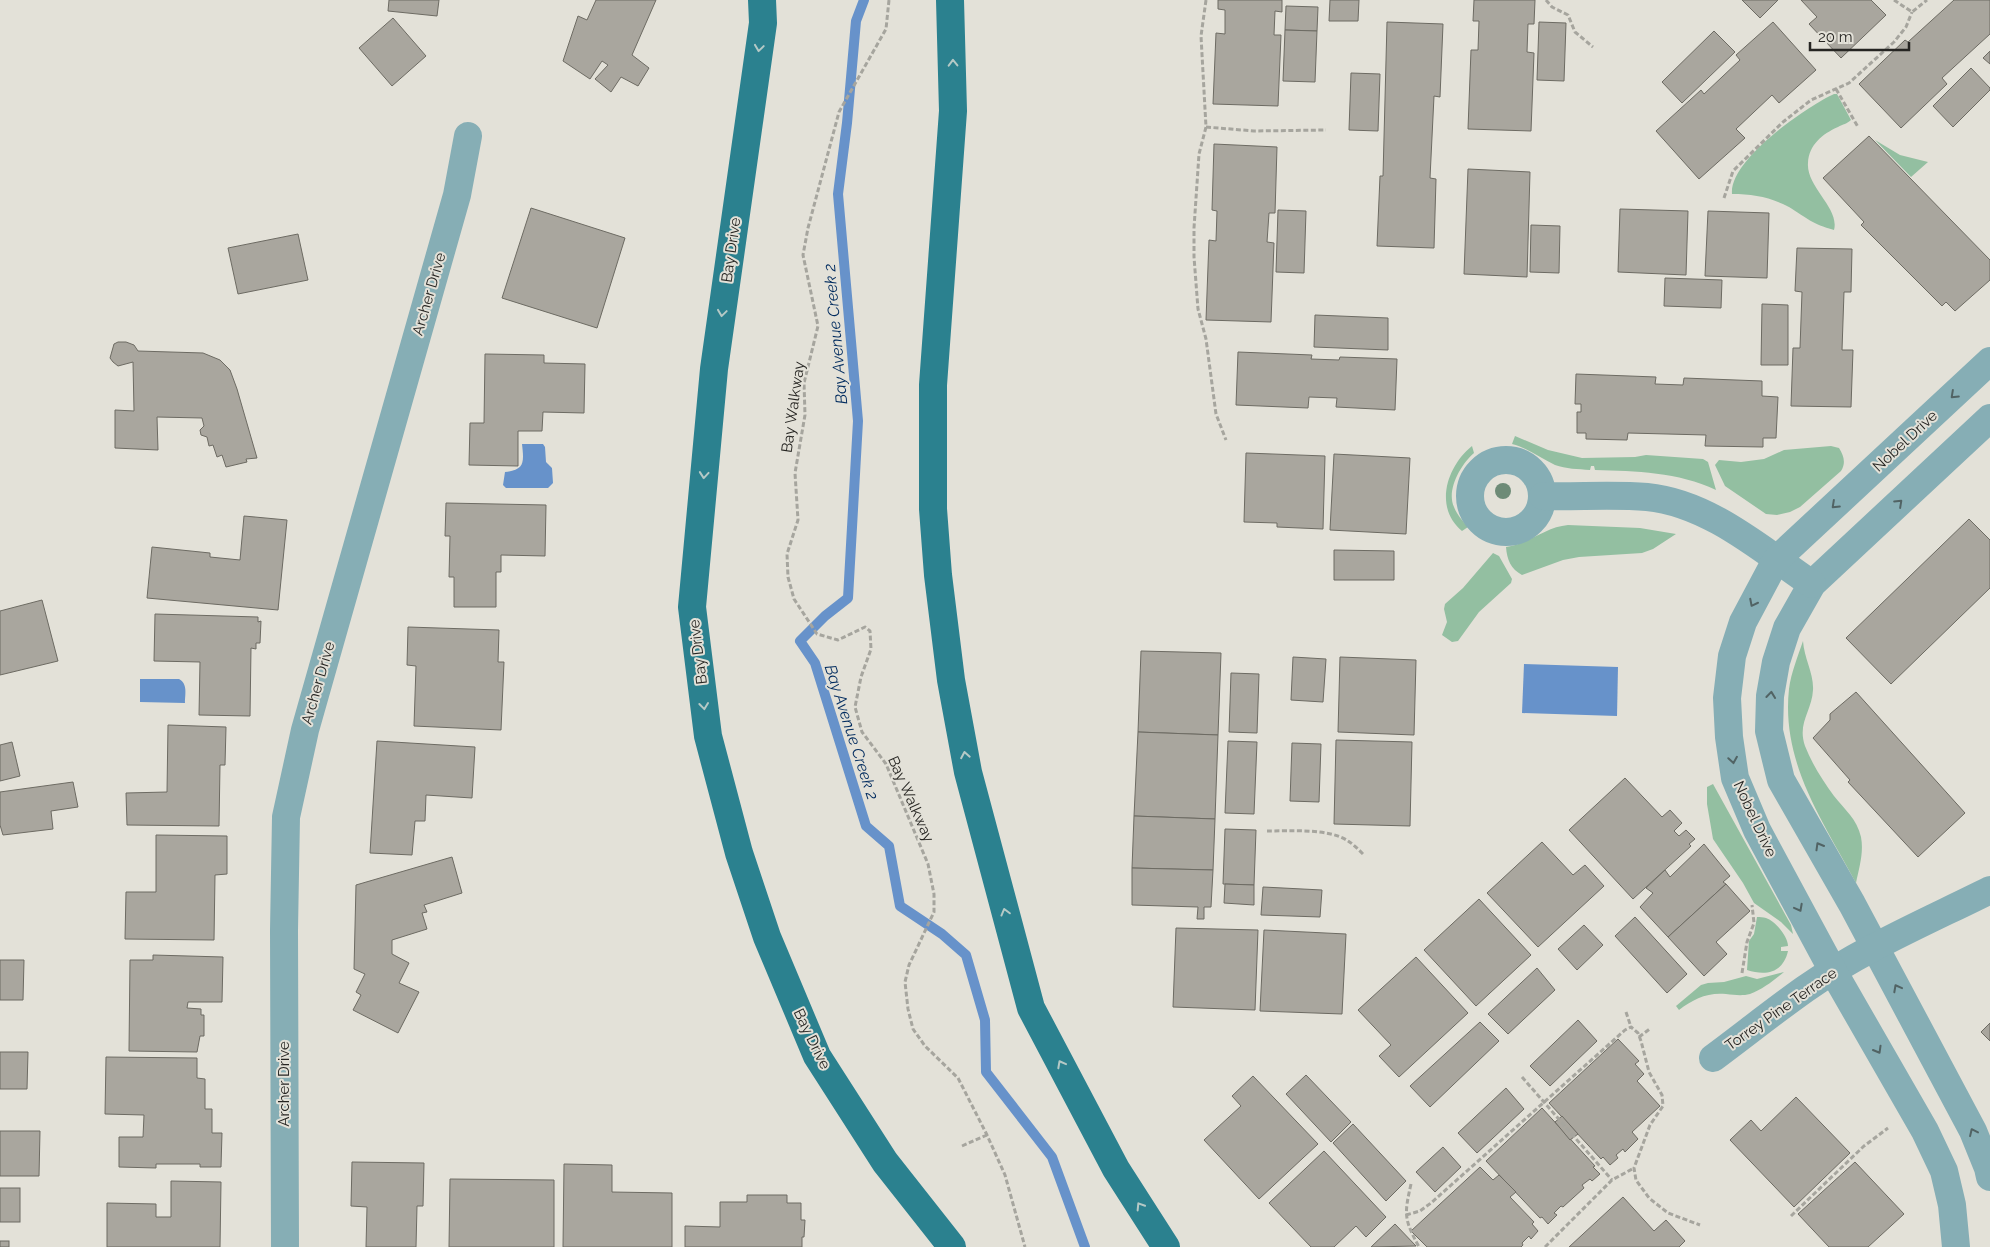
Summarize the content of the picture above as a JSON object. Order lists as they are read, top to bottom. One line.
{"streets":{"main road":["Bay Drive"],"street":["Archer Drive","Nobel Drive","Torrey Pine Terrace"],"path":["Bay Walkway"]},"crossings":[["Nobel Drive","Torrey Pine Terrace"]],"water":["Bay Avenue Creek 2"],"scale_bar":"20 m"}
